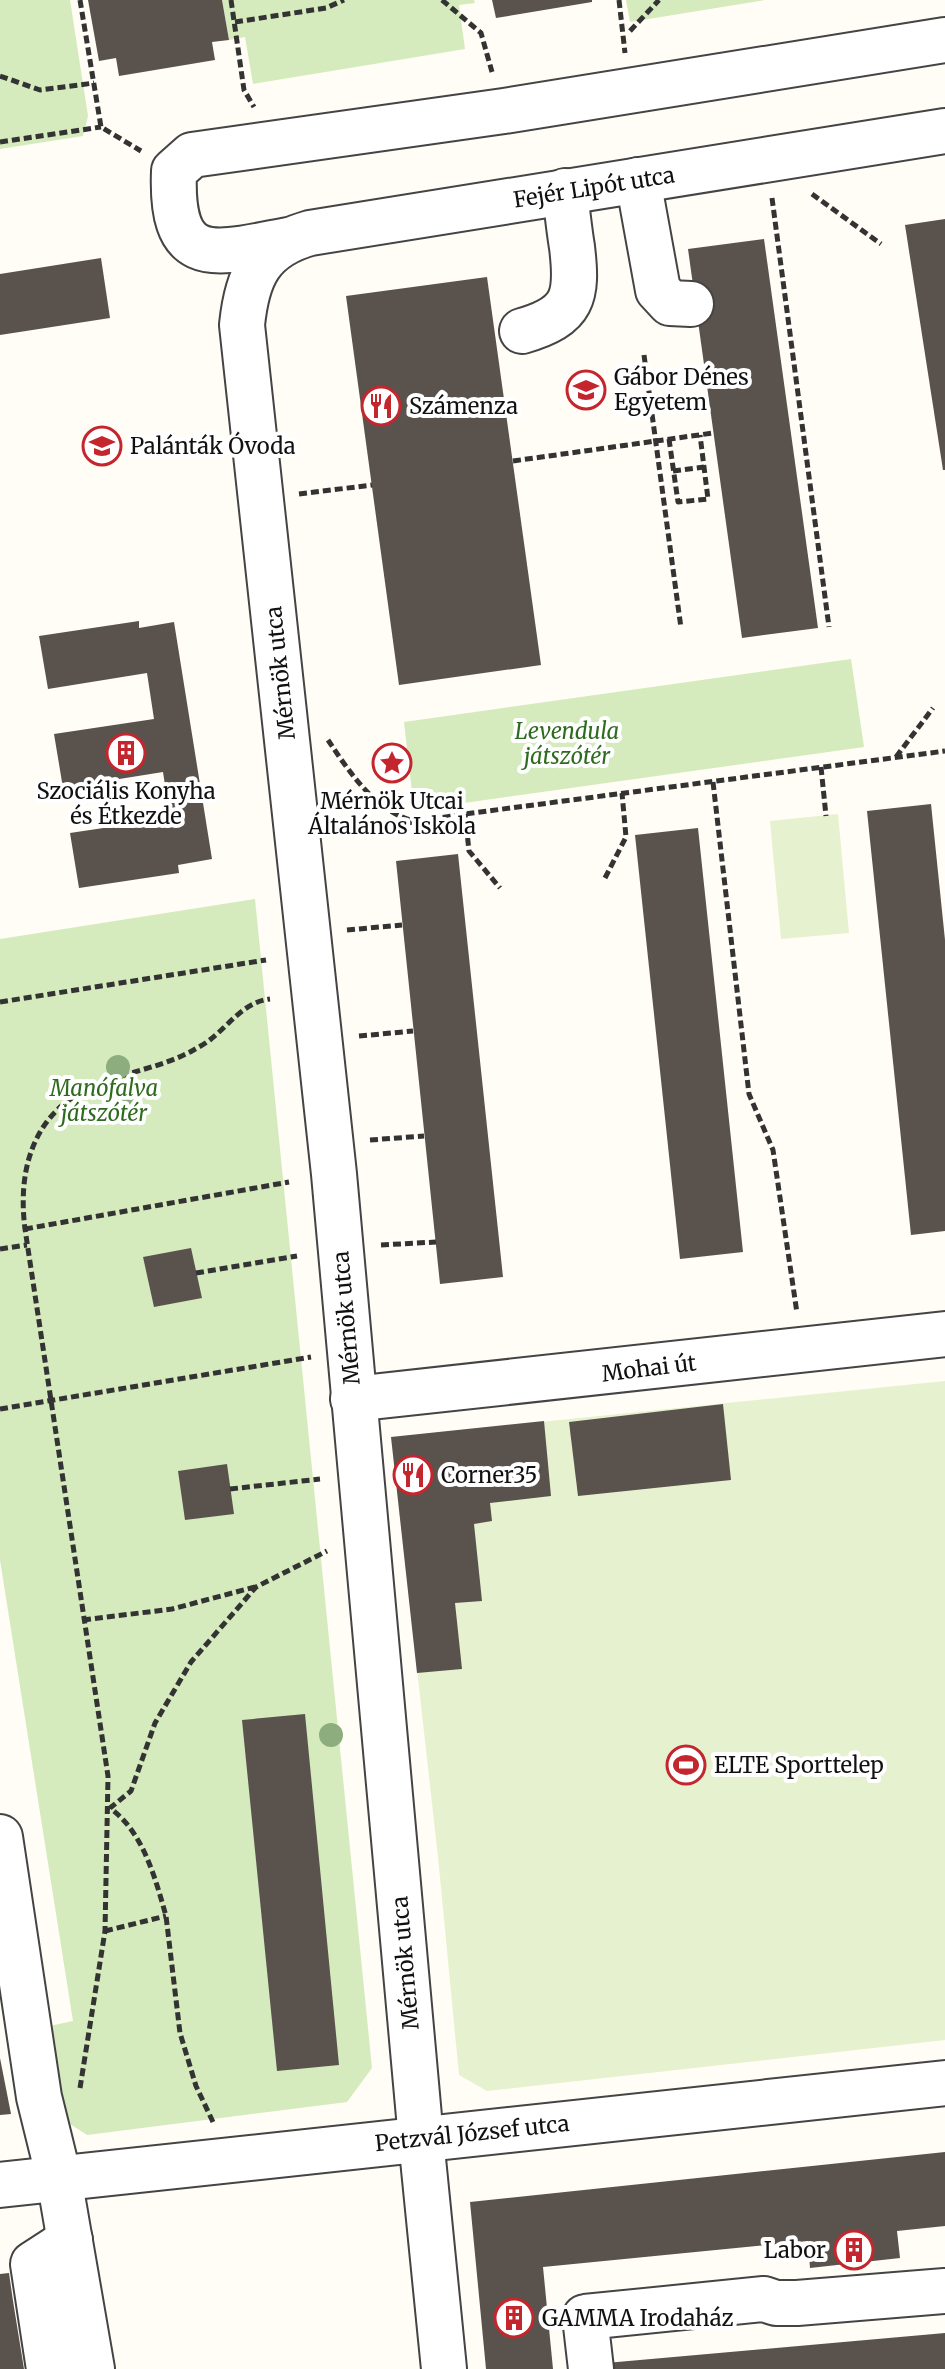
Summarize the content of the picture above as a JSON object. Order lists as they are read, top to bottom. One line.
{"streets":{"street":["Fejér Lipót utca","Mérnök utca","Mohai út","Petzvál József utca"]},"crossings":[["Fejér Lipót utca","Mérnök utca"],["Mérnök utca","Mohai út"],["Mérnök utca","Petzvál József utca"]],"parks":["Levendula játszótér","Manófalva játszótér"],"places":{"school or university":["Gábor Dénes Egyetem","Palánták Óvoda"],"restaurant":["Számenza","Corner35"],"building":["Szociális Konyha és Étkezde","Labor","GAMMA Irodaház"],"place":["Mérnök Utcai Általános Iskola"],"sports":["ELTE Sporttelep"]}}
